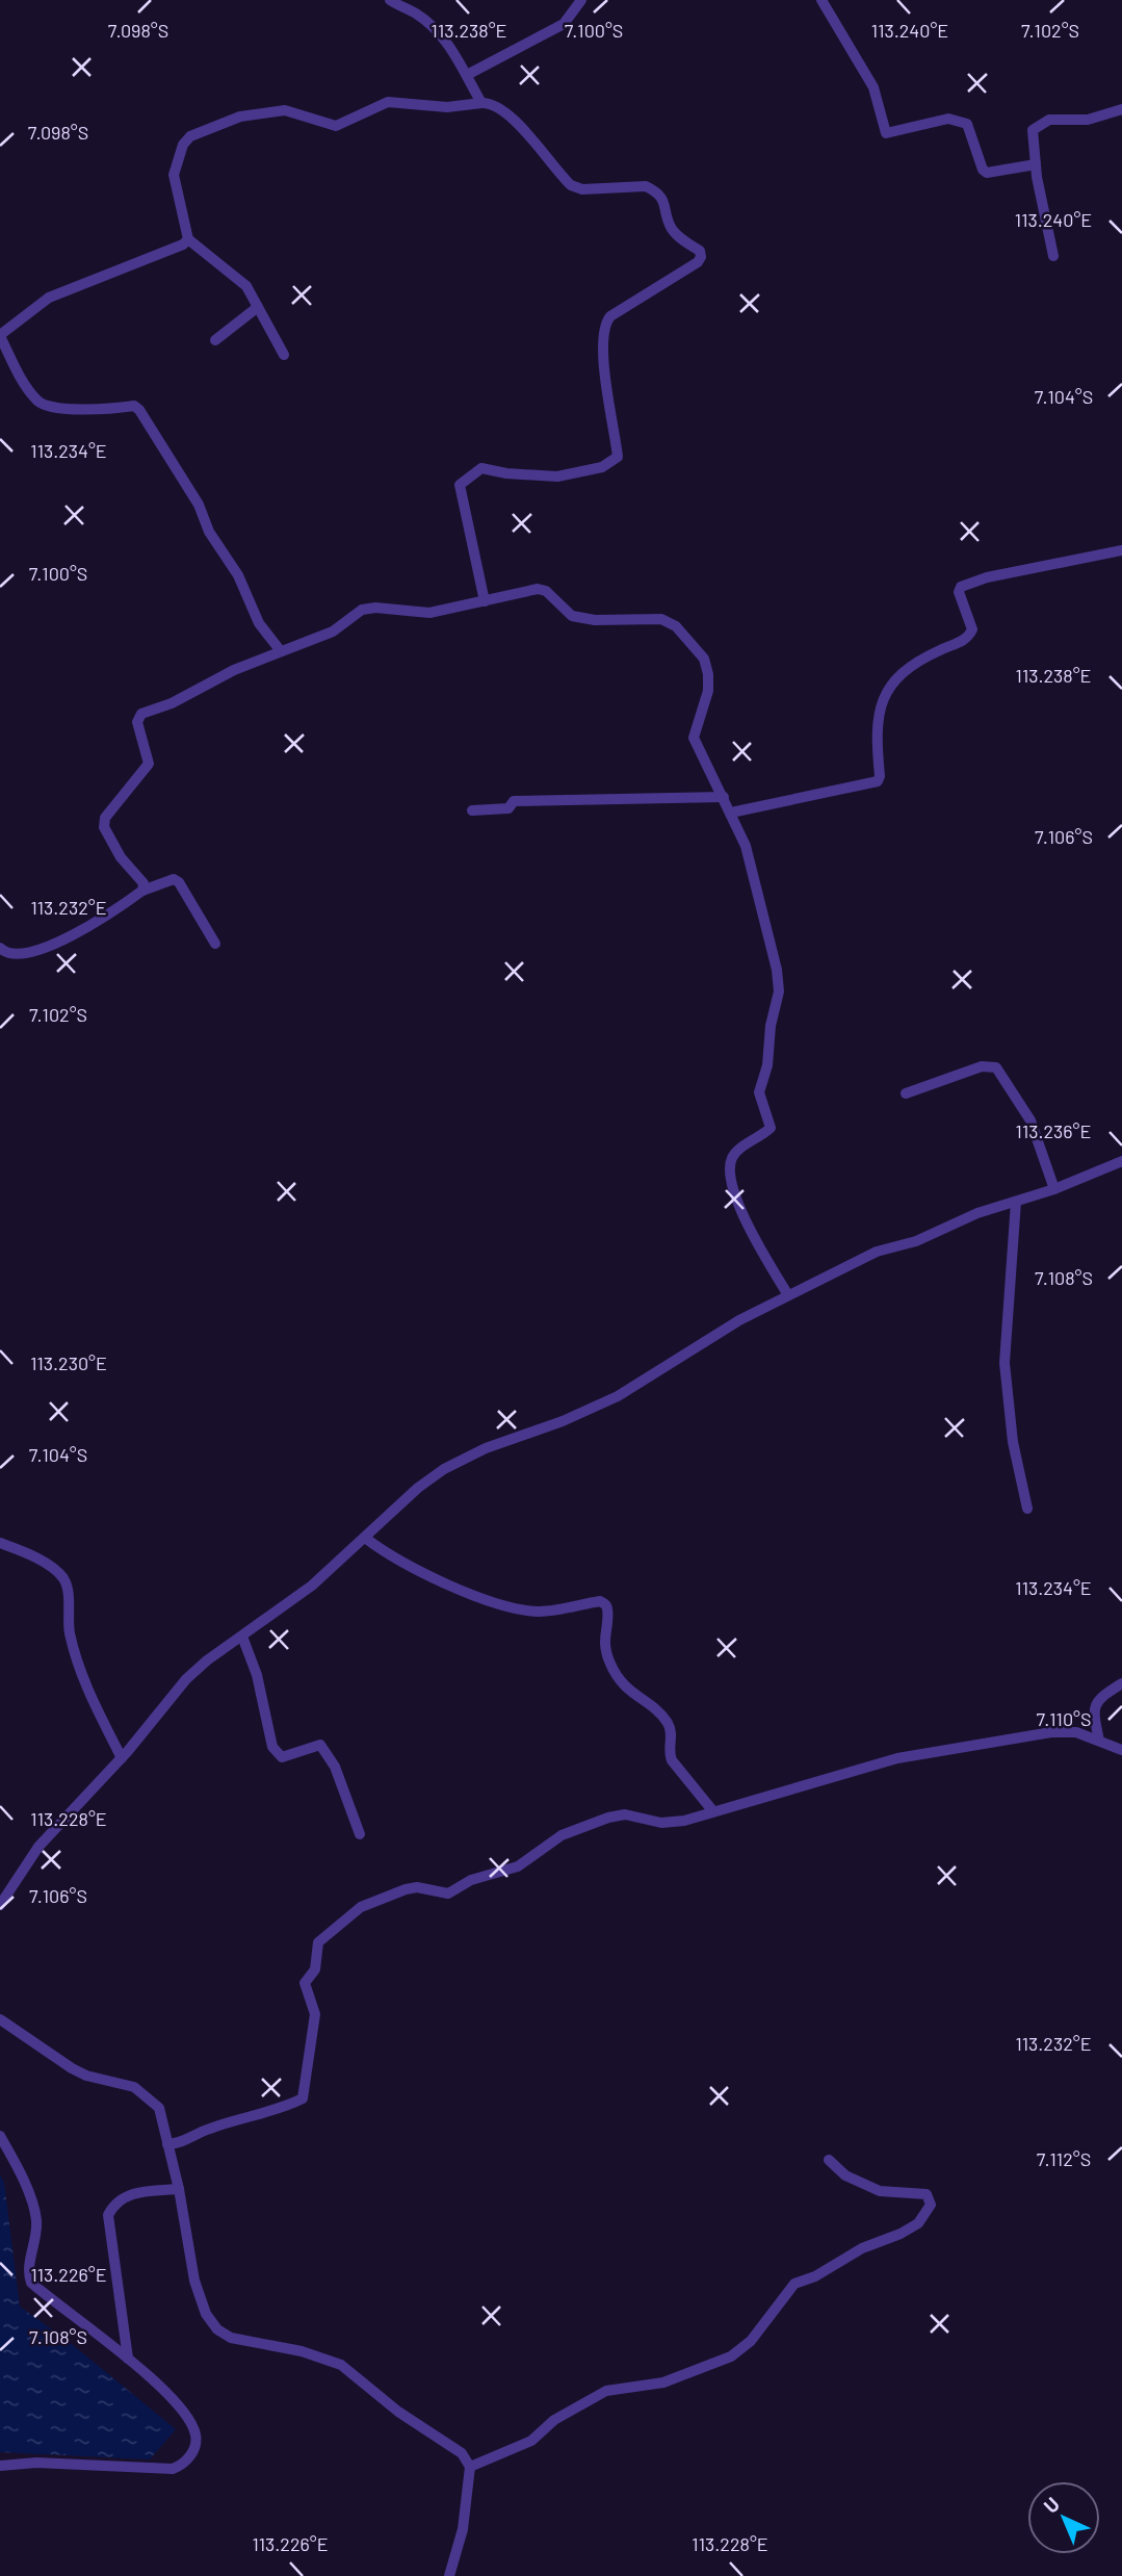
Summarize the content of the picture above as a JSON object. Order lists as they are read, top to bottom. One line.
{"north":"top left","coordinates":["7.098°S","7.100°S","7.102°S","113.238°E","113.240°E","7.104°S","113.234°E","7.106°S","113.232°E","113.236°E","7.108°S","113.230°E","7.110°S","113.228°E","7.112°S","113.226°E"]}
